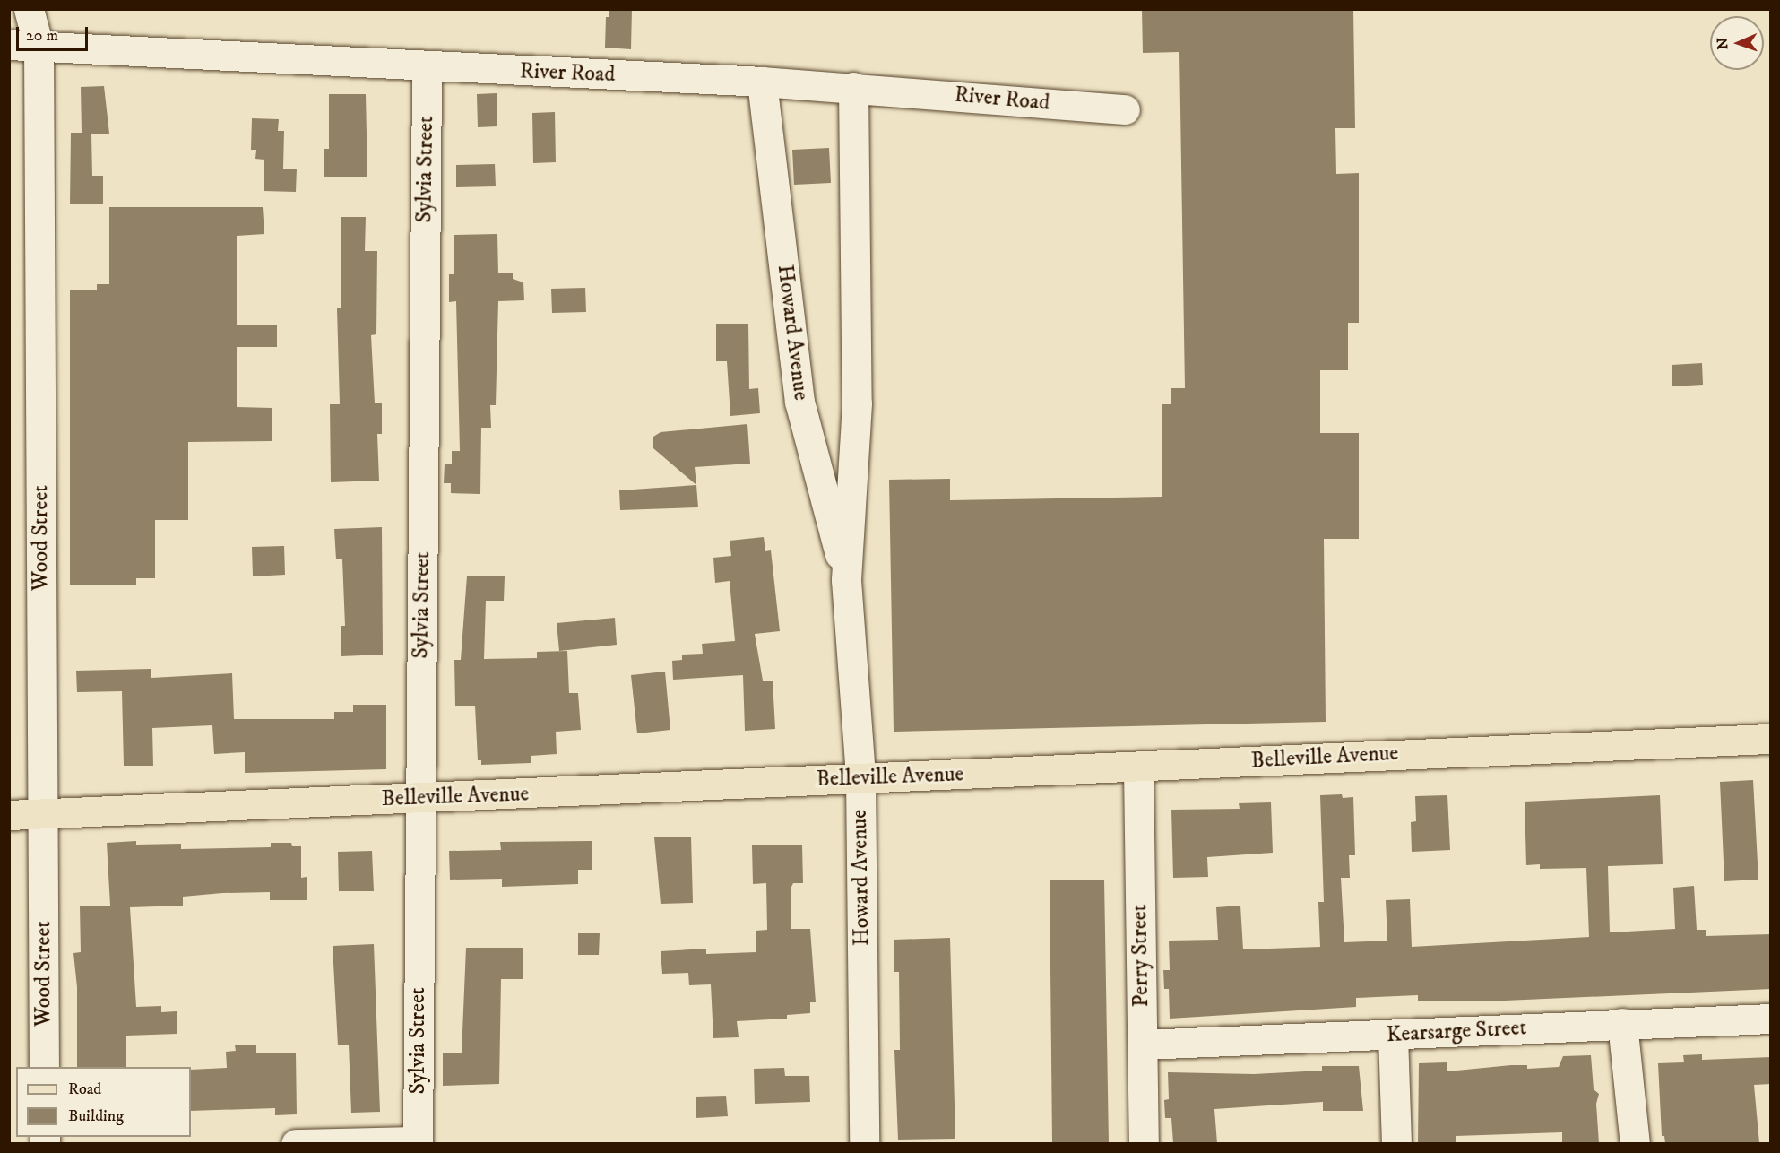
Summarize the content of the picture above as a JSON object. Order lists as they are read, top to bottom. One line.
{"streets":{"main road":["Belleville Avenue"],"street":["River Road","Sylvia Street","Howard Avenue","Wood Street","Perry Street","Kearsarge Street"]},"crossings":[["River Road","Sylvia Street"],["River Road","Howard Avenue"],["River Road","Wood Street"],["Sylvia Street","Belleville Avenue"],["Howard Avenue","Belleville Avenue"],["Wood Street","Belleville Avenue"],["Belleville Avenue","Perry Street"],["Perry Street","Kearsarge Street"]],"legend":["Road","Building"],"scale_bar":"20 m","north":"left"}
